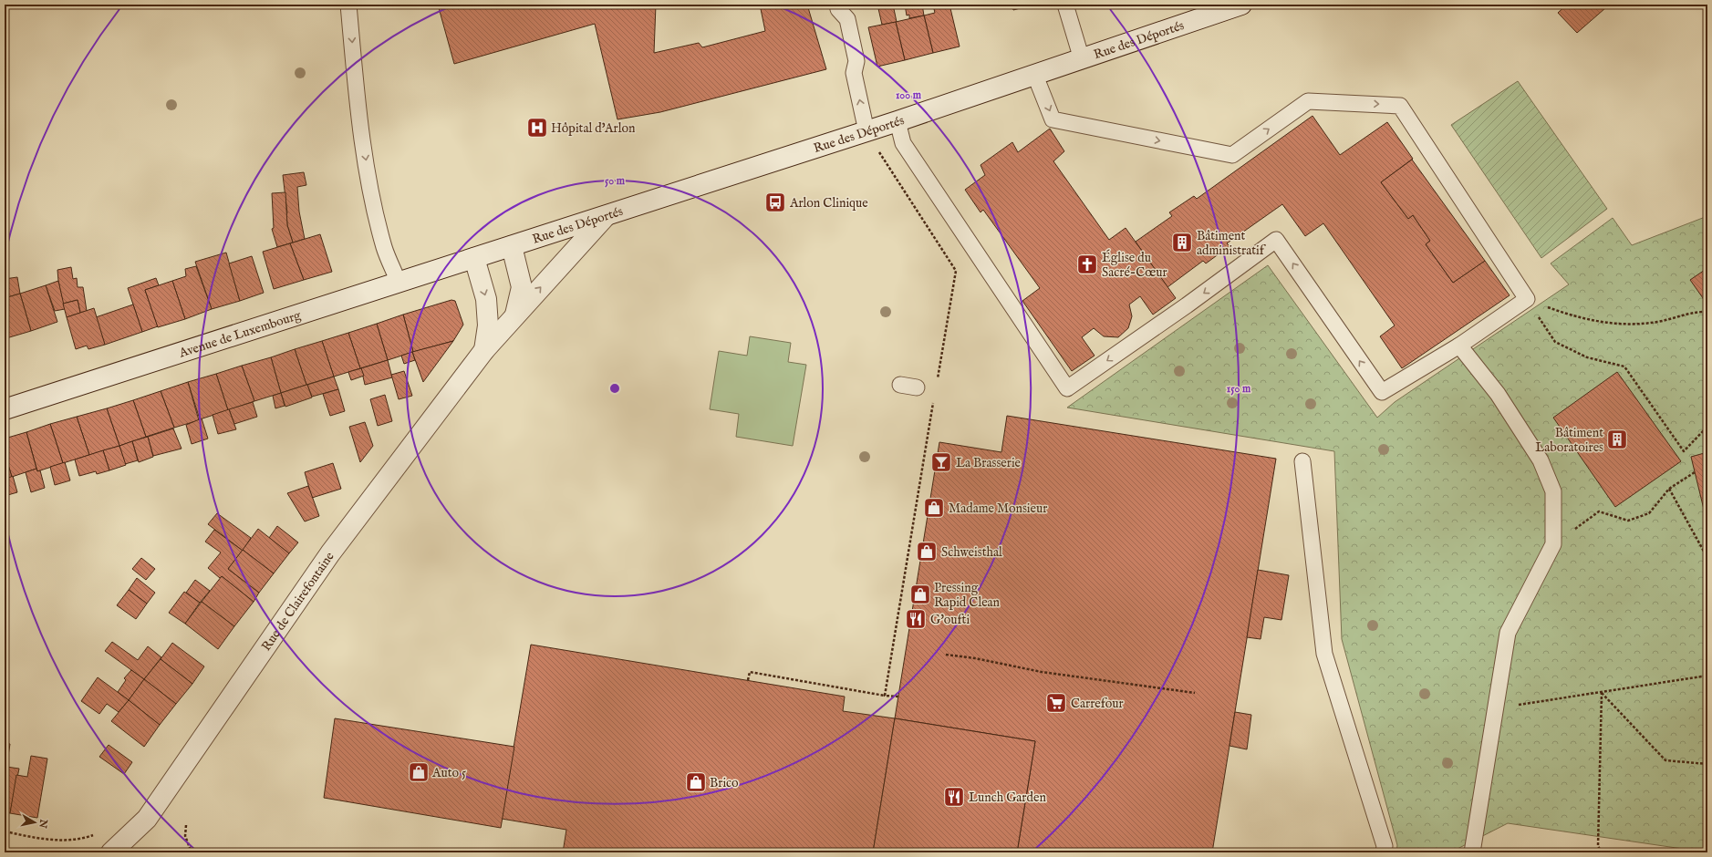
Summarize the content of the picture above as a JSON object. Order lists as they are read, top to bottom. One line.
{"streets":{"main road":["Rue des Déportés","Avenue de Luxembourg","Rue de Clairefontaine"]},"crossings":[["Rue des Déportés","Avenue de Luxembourg"],["Rue des Déportés","Rue de Clairefontaine"],["Avenue de Luxembourg","Rue de Clairefontaine"]],"places":{"hospital":["Hôpital d'Arlon"],"bus stop":["Arlon Clinique"],"building":["Bâtiment administratif","Bâtiment Laboratoires"],"church":["Église du Sacré-Cœur"],"bar":["La Brasserie"],"shop":["Madame Monsieur","Schweisthal","Pressing Rapid Clean","Auto 5","Brico"],"restaurant":["G'oufti","Lunch Garden"],"supermarket":["Carrefour"]},"north":"right","rings":["100 m","50 m","150 m"]}
